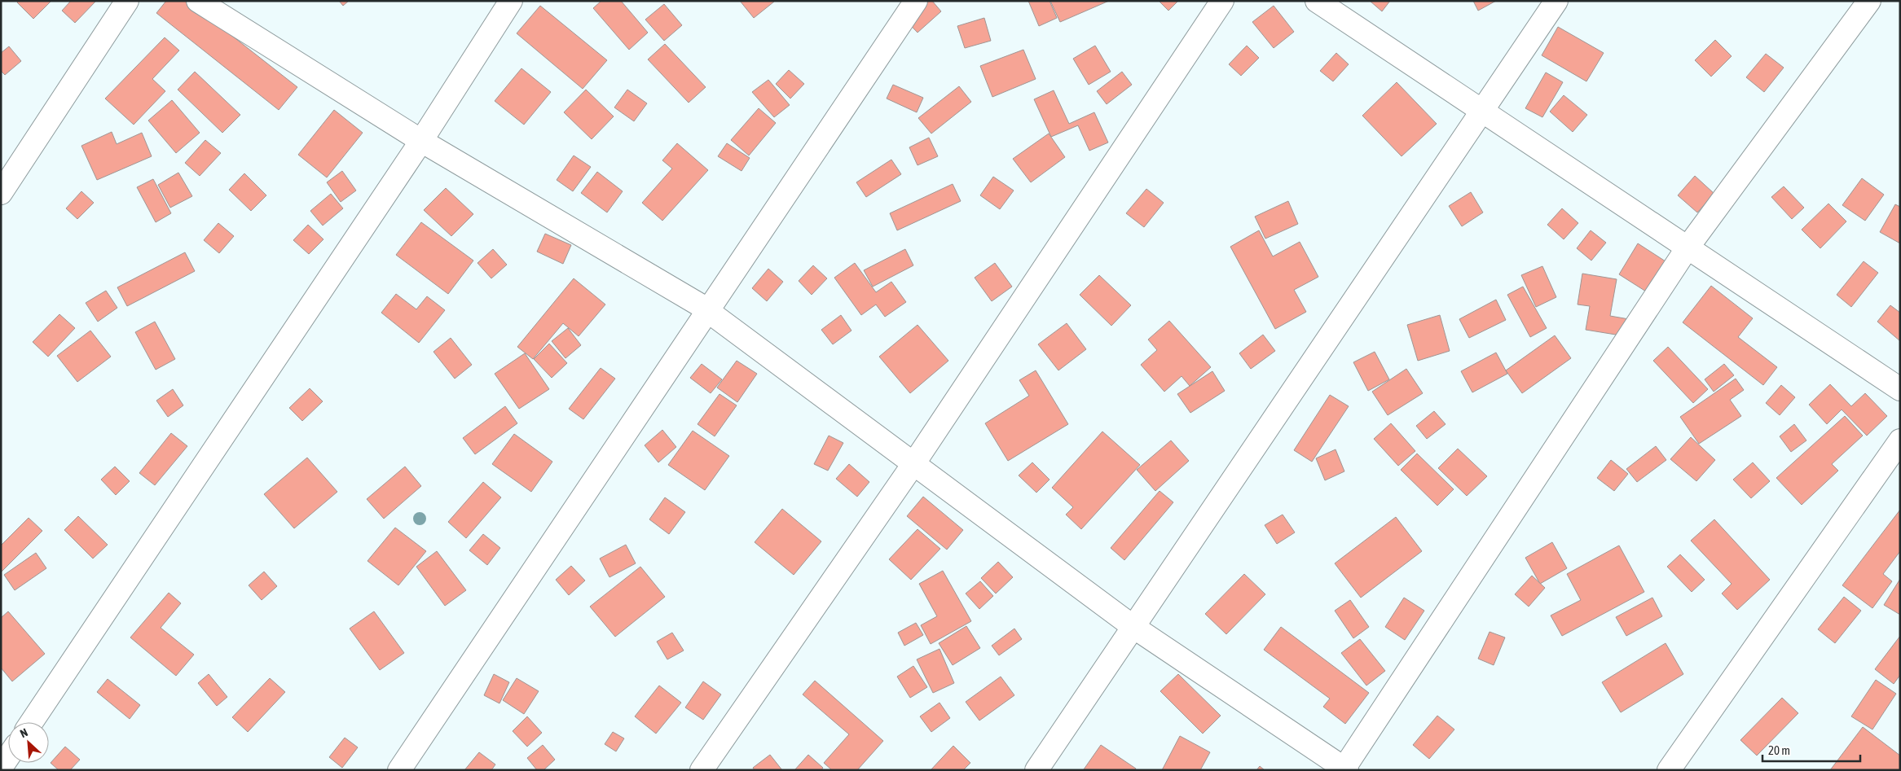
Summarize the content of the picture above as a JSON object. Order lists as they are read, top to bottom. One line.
{"scale_bar":"20 m","north":"top left"}
